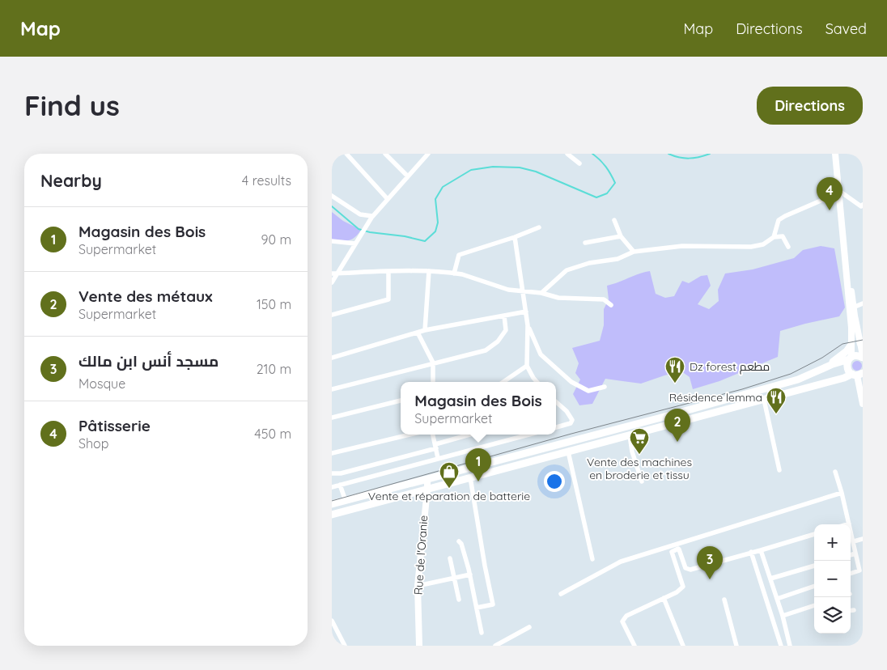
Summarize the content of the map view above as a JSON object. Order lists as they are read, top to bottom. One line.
{"streets":{"main road":["Rue de l'Oranie"]},"places":{"restaurant":["Dz forest مطعم","Résidence lemma"],"supermarket":["Vente des machines en broderie et tissu"],"shop":["Vente et réparation de batterie"]},"page":{"header":"Map","nav":["Map","Directions","Saved"],"buttons":"Directions","title":"Find us","heading":["Nearby","4 results"],"pins":["4","2","1","3"],"list":[{"mark":"1","name":"Magasin des Bois","note":"Supermarket","value":"90 m"},{"mark":"2","name":"Vente des métaux","note":"Supermarket","value":"150 m"},{"mark":"3","name":"مسجد أنس ابن مالك","note":"Mosque","value":"210 m"},{"mark":"4","name":"Pâtisserie","note":"Shop","value":"450 m"}],"popup":["Magasin des Bois","Supermarket"],"map_buttons":["+","−"]}}
